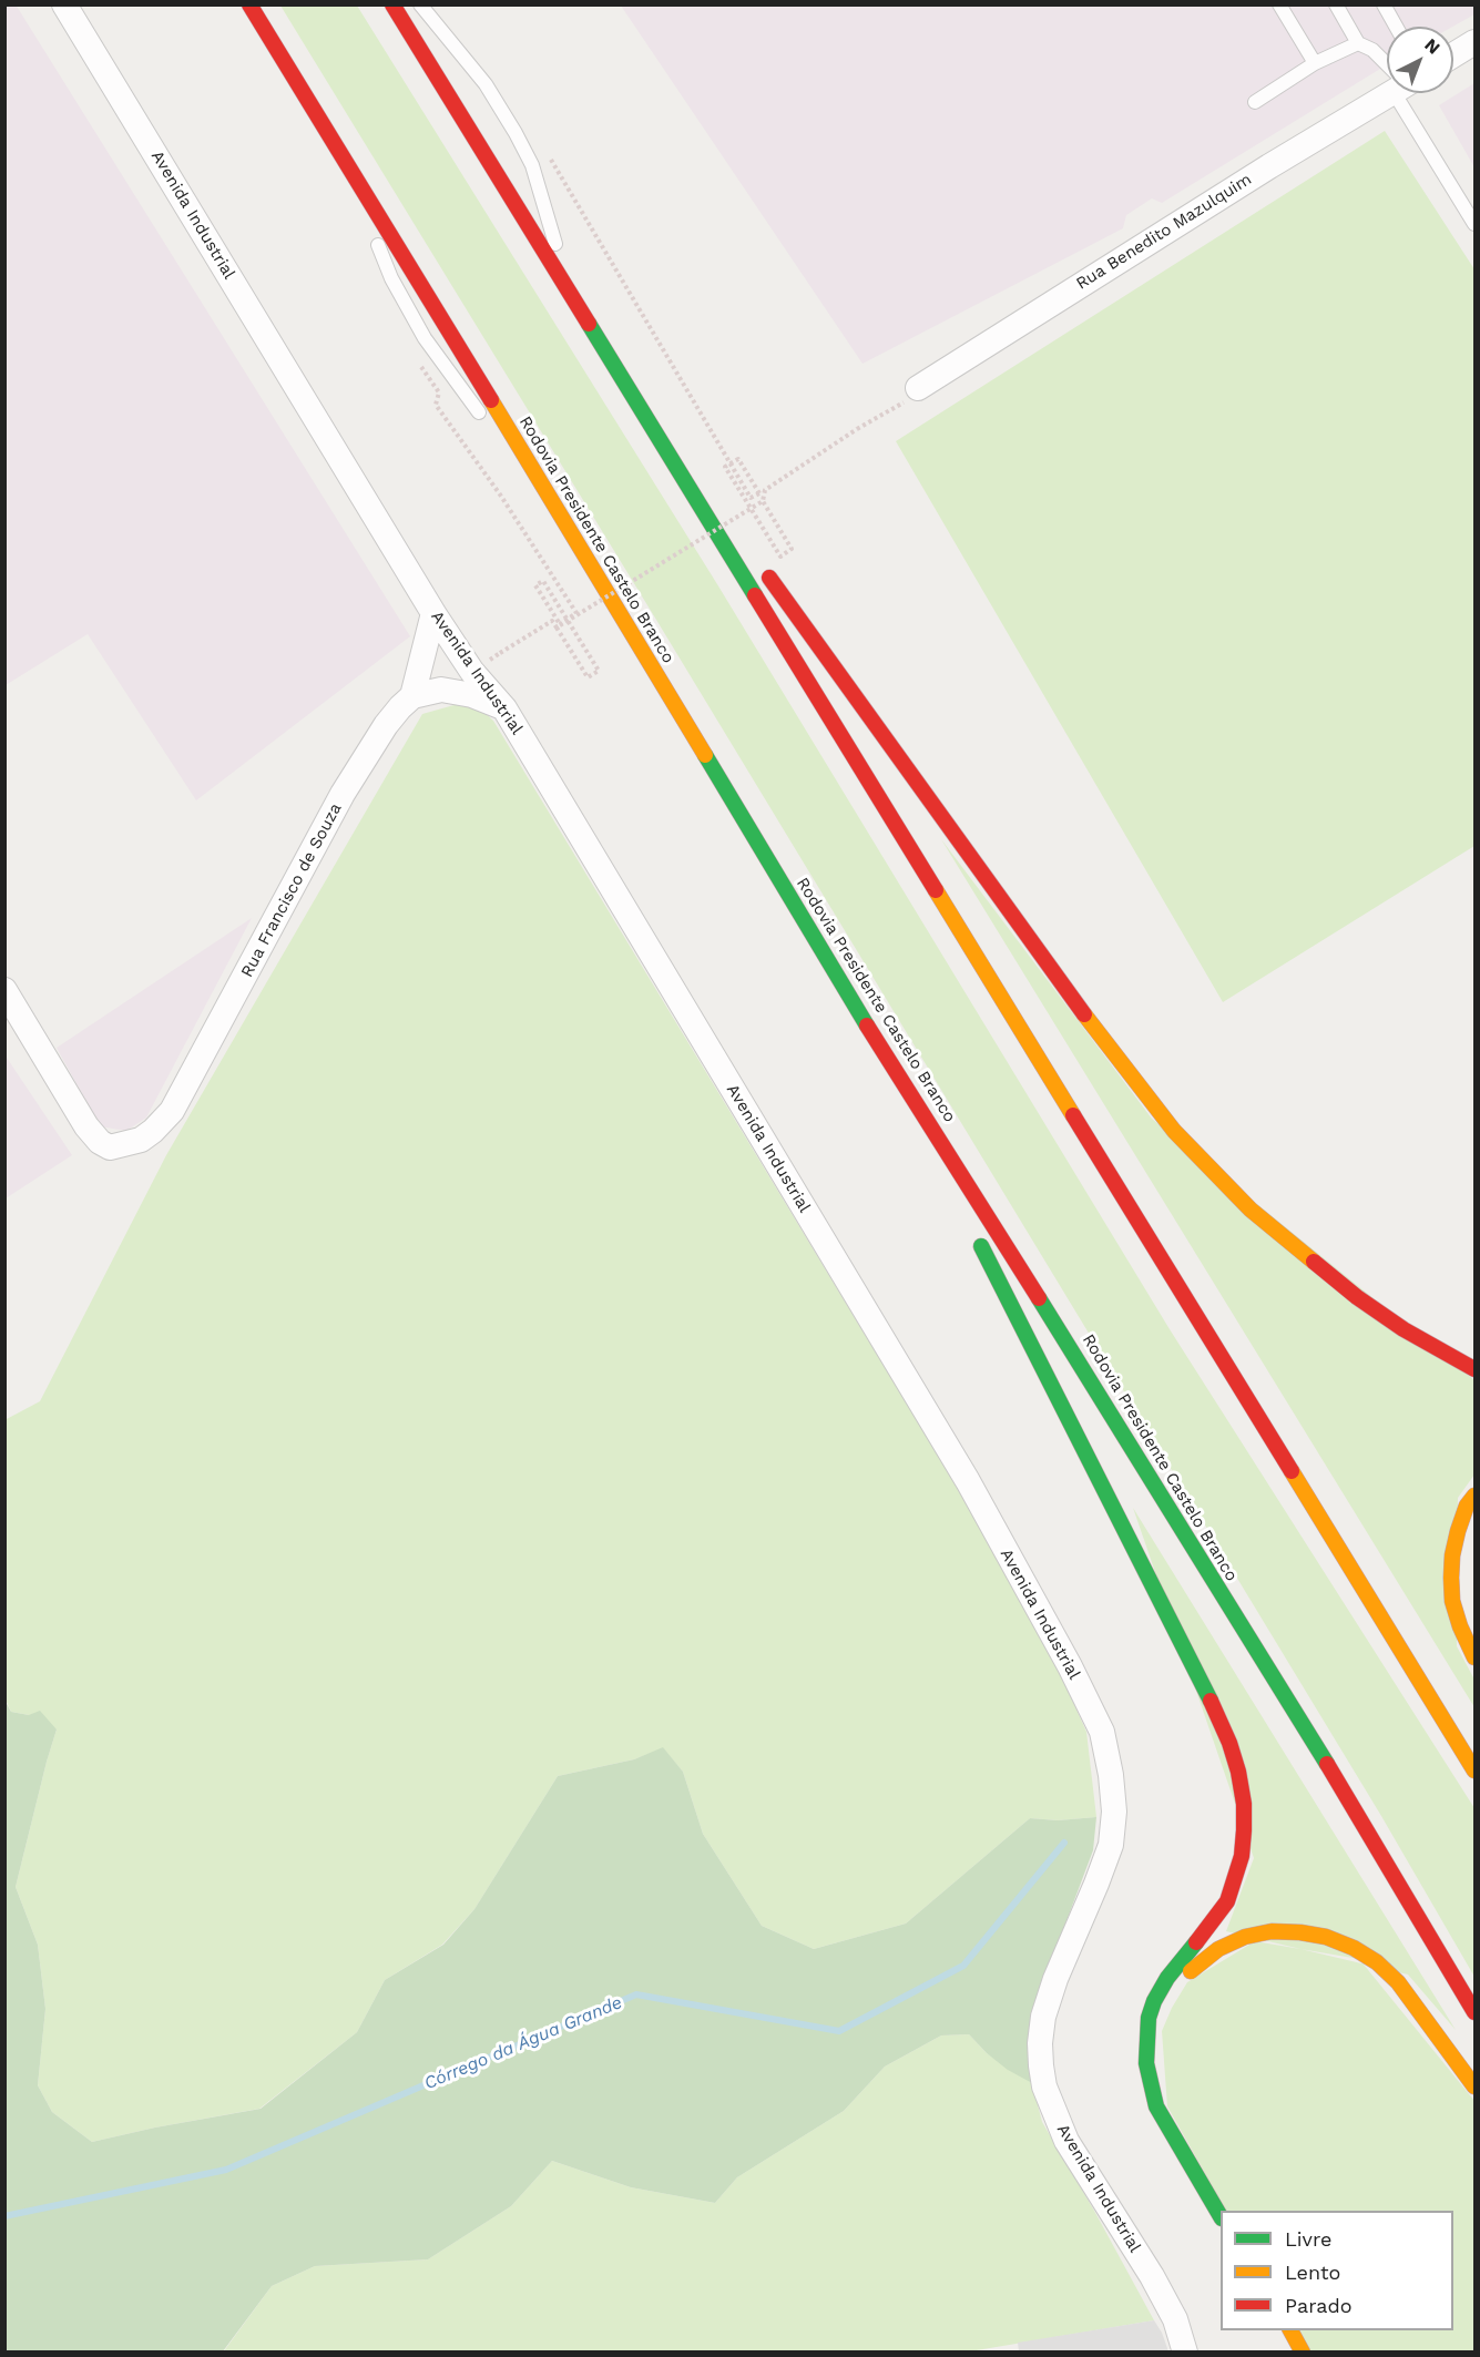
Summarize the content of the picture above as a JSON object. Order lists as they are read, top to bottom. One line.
{"streets":{"highway":["Rodovia Presidente Castelo Branco"],"street":["Avenida Industrial","Rua Benedito Mazulquim","Rua Francisco de Souza"]},"water":["Córrego da Água Grande"],"legend":["Livre","Lento","Parado"],"north":"top right"}
